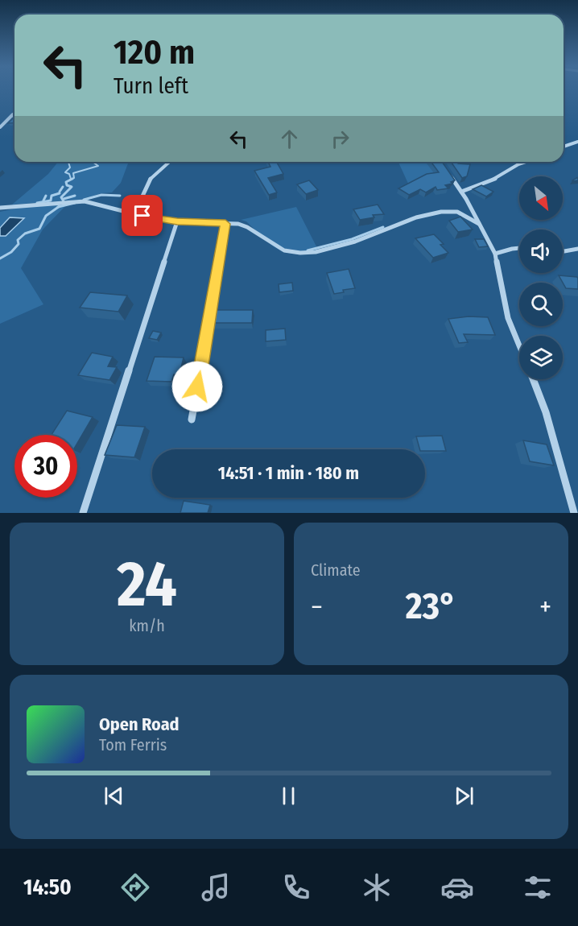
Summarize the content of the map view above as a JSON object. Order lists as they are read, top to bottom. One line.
{"north":"bottom right","page":{"turn":["120 m","Turn left"],"limit":"30","trip":"14:51 · 1 min · 180 m","tile":[["24","km/h"],"Climate"],"heat":["−","23°","+"],"song":["Open Road","Tom Ferris"],"tabs":"14:50"}}
